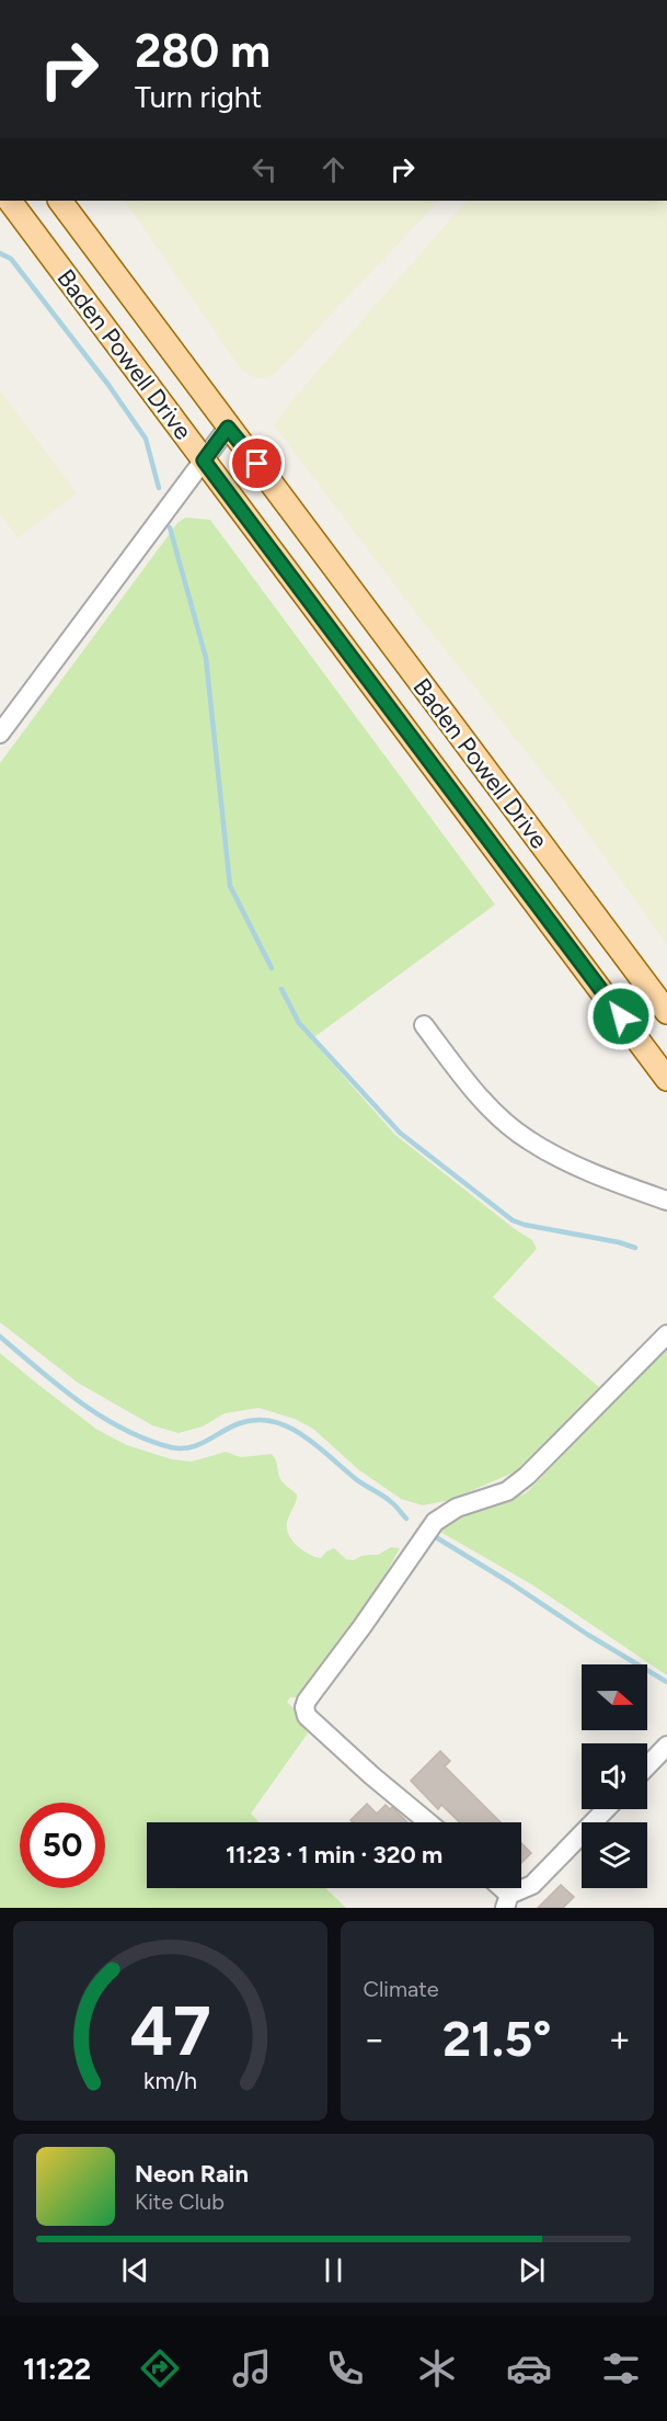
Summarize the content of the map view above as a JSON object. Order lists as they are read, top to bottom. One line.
{"streets":{"main road":["Baden Powell Drive"]},"north":"right","page":{"turn":["280 m","Turn right"],"limit":"50","trip":"11:23 · 1 min · 320 m","tile":"Climate","heat":["−","21.5°","+"],"song":["Neon Rain","Kite Club"],"tabs":"11:22","gauge":["47","km/h"]}}
